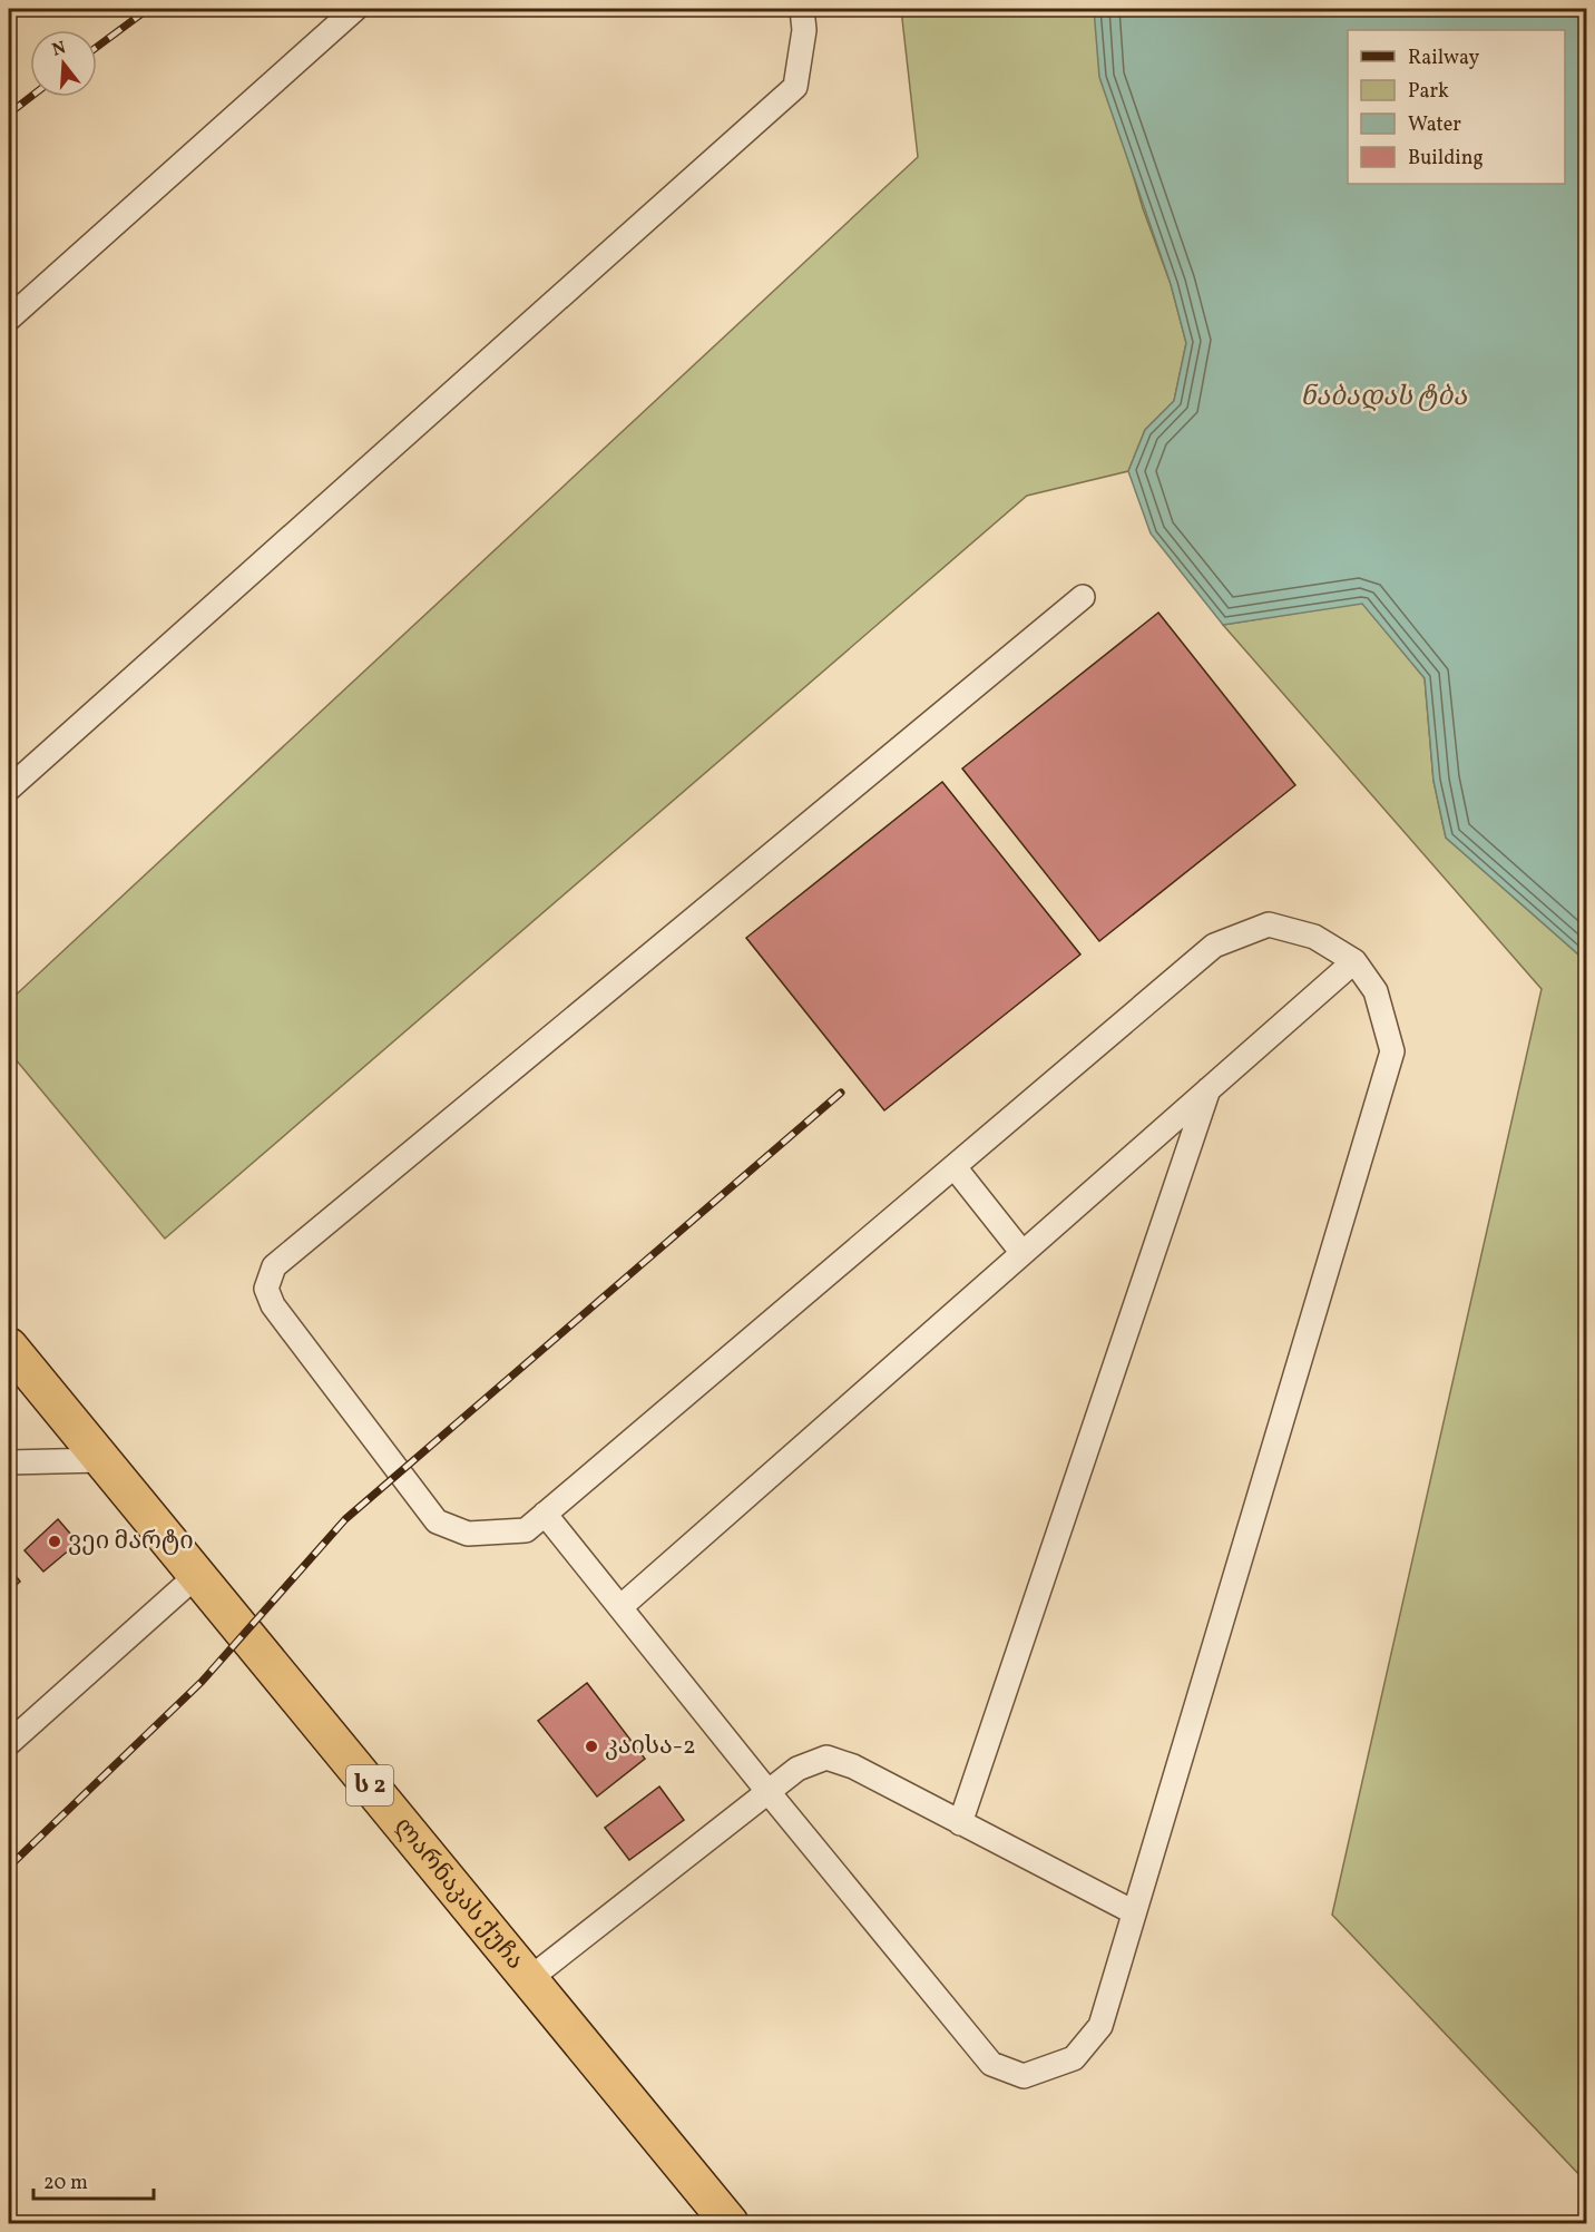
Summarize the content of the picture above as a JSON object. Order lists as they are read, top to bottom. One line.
{"streets":{"highway":["ს 2","ლარნაკას ქუჩა"]},"water":["ნაბადას ტბა"],"places":["ვეი მარტი","კაისა-2"],"legend":["Railway","Park","Water","Building"],"scale_bar":"20 m","north":"top"}
